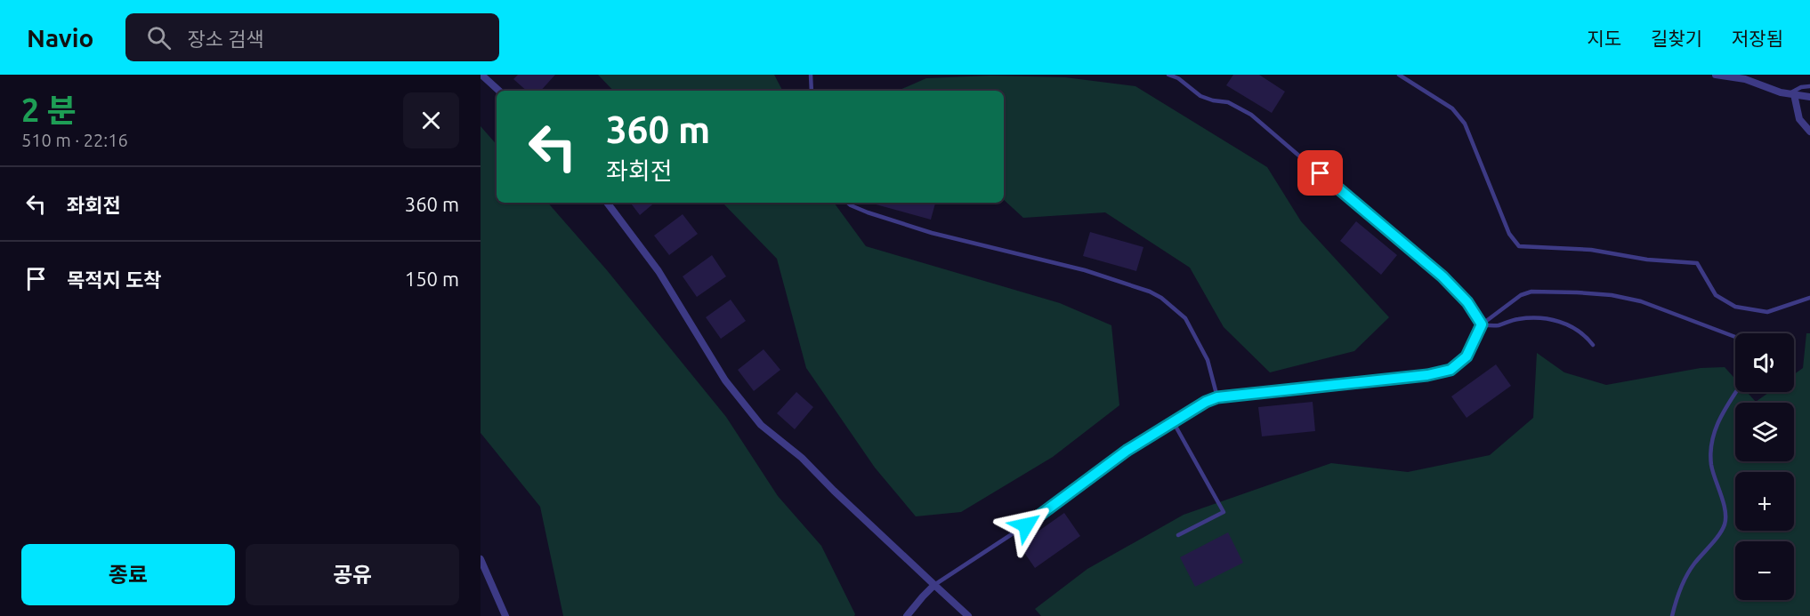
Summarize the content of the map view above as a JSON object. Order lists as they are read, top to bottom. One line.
{"page":{"header":"Navio","search":"장소 검색","nav":["지도","길찾기","저장됨"],"heading":["2 분","510 m · 22:16"],"turn":["360 m","좌회전"],"list":[{"name":"좌회전","value":"360 m"},{"name":"목적지 도착","value":"150 m"}],"map_buttons":["+","−"],"buttons":["종료","공유"]}}
